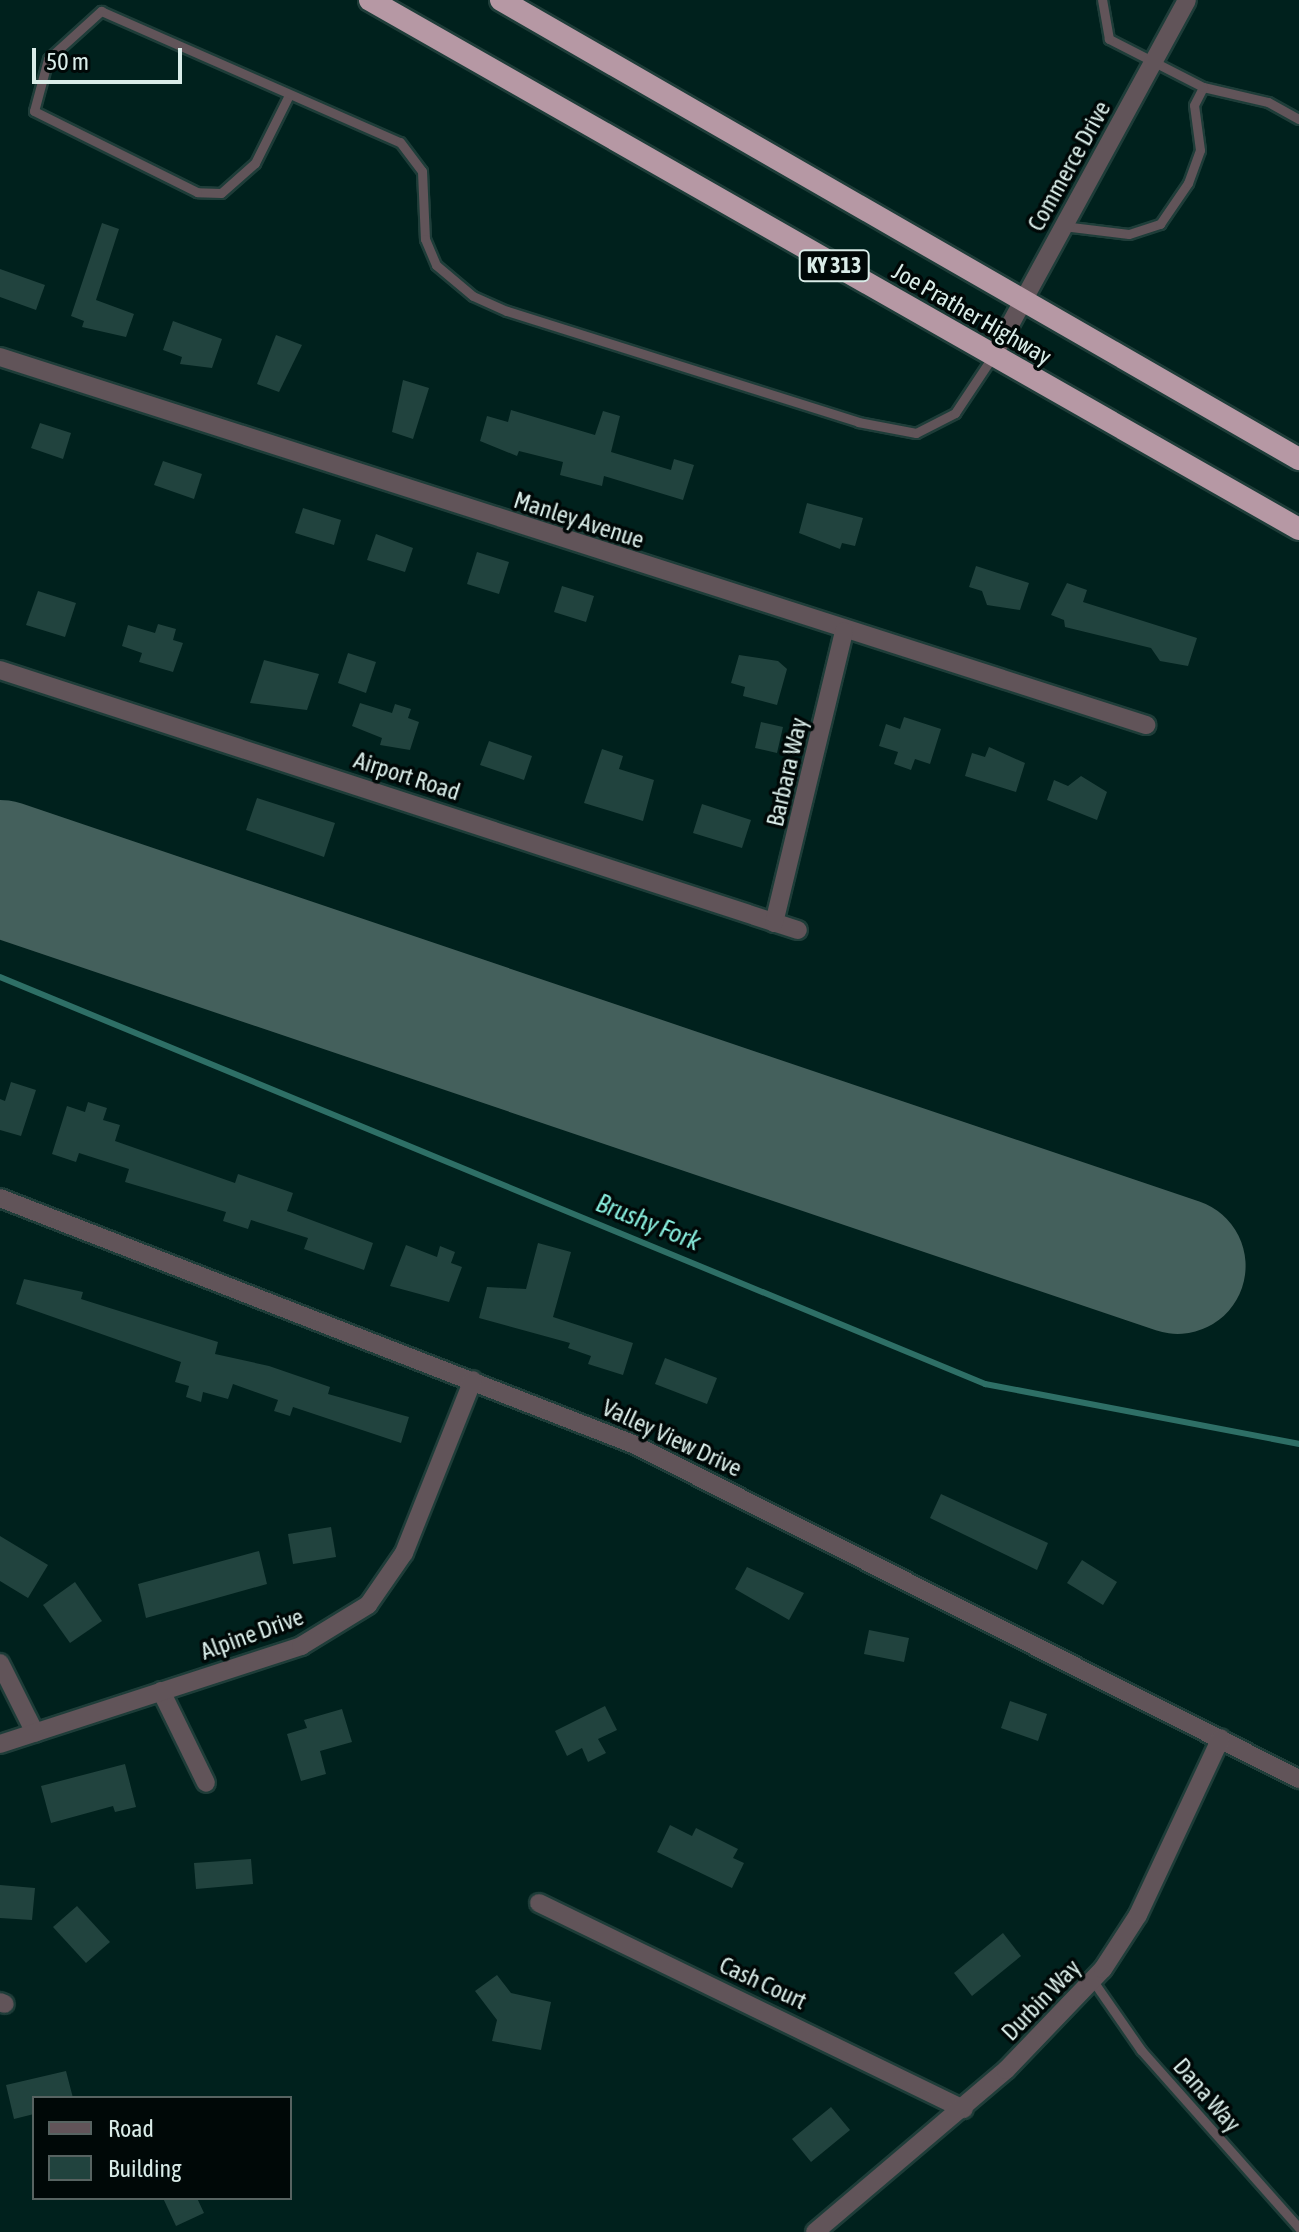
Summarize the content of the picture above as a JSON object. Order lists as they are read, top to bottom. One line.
{"streets":{"highway":["KY 313","Joe Prather Highway"],"street":["Commerce Drive","Manley Avenue","Barbara Way","Airport Road","Valley View Drive","Alpine Drive","Cash Court","Durbin Way"],"lane":["Dana Way"]},"crossings":[["Commerce Drive","Joe Prather Highway"],["Manley Avenue","Barbara Way"],["Barbara Way","Airport Road"],["Valley View Drive","Alpine Drive"],["Valley View Drive","Durbin Way"],["Cash Court","Durbin Way"],["Durbin Way","Dana Way"]],"water":["Brushy Fork"],"legend":["Road","Building"],"scale_bar":"50 m"}
